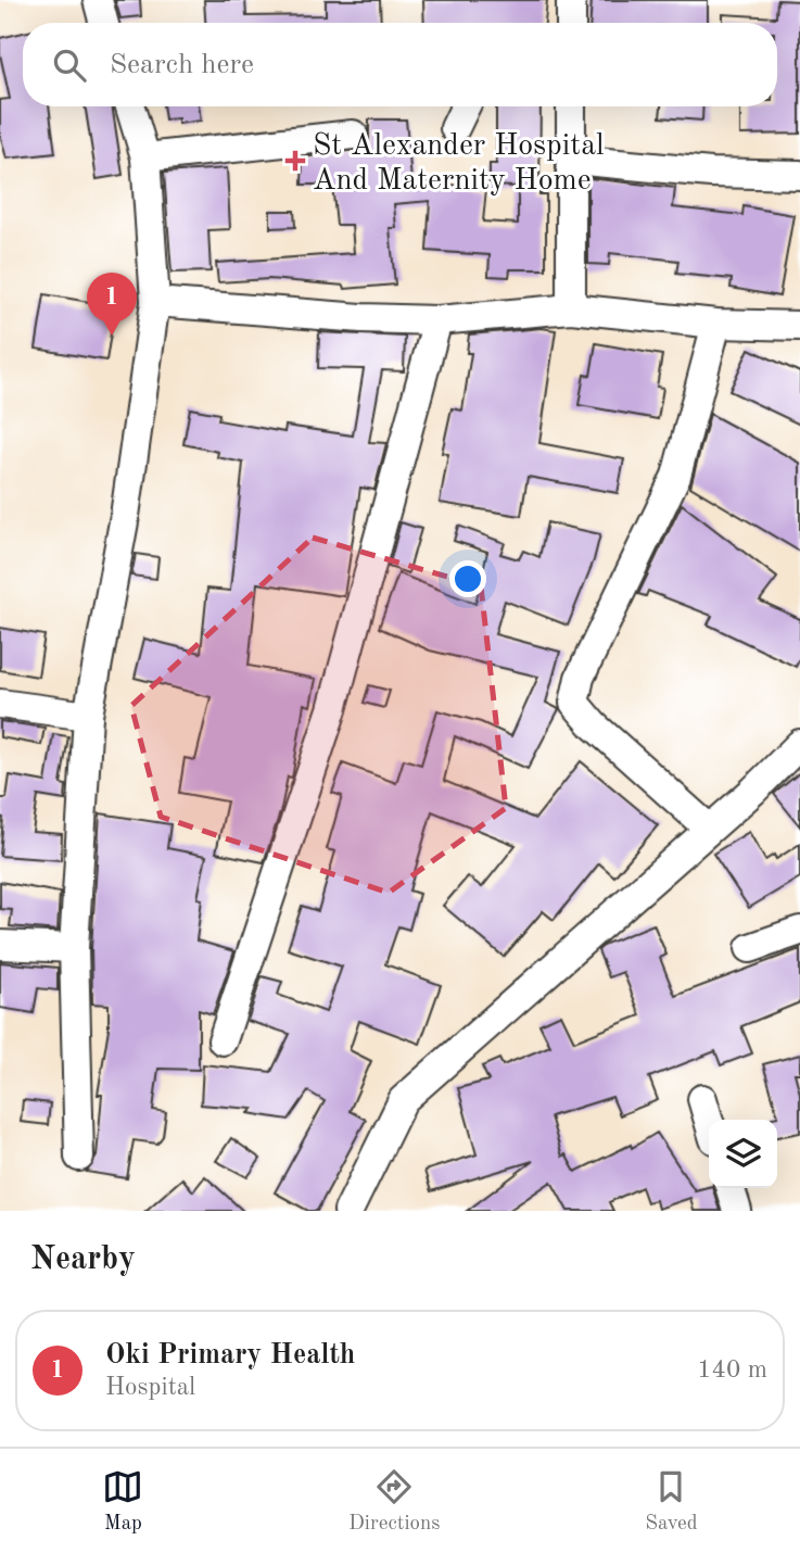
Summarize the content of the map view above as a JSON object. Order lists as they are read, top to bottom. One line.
{"places":{"health":["St Alexander Hospital And Maternity Home"]},"page":{"search":"Search here","pins":"1","heading":"Nearby","list":[{"mark":"1","name":"Oki Primary Health","note":"Hospital","value":"140 m"}],"nav":["Map","Directions","Saved"]}}
